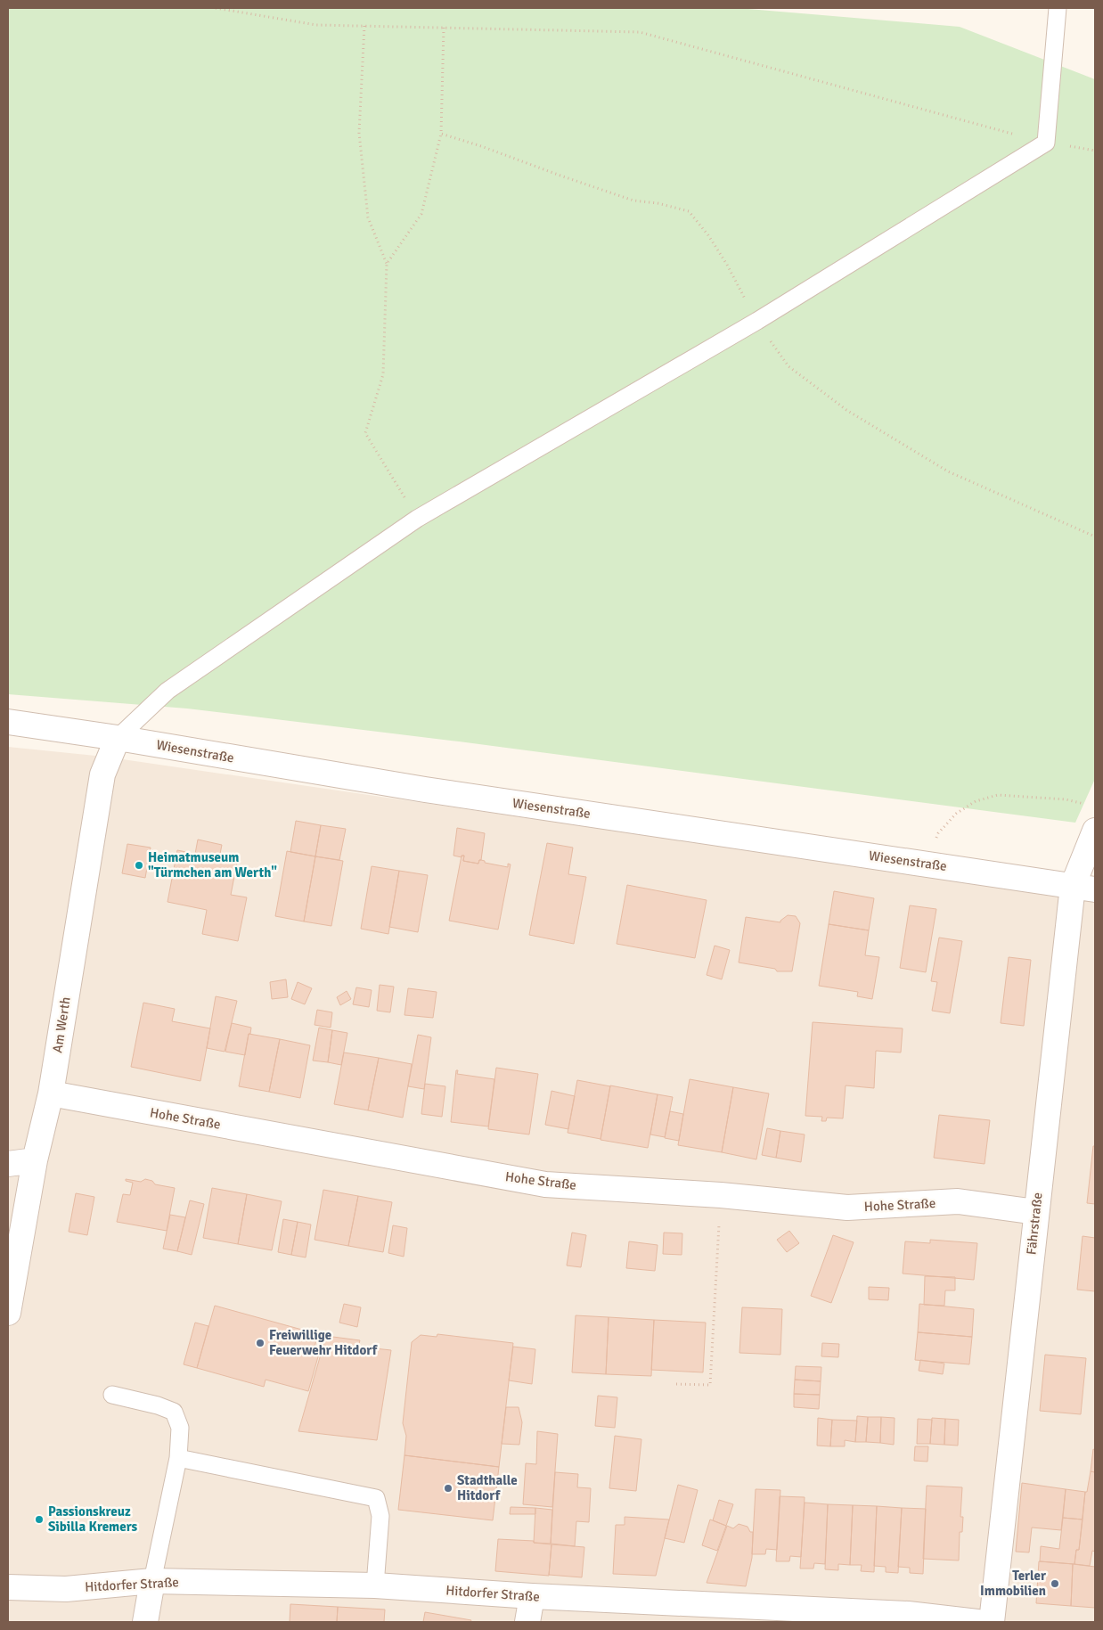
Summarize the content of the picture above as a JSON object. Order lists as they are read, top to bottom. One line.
{"streets":{"street":["Wiesenstraße","Am Werth","Hohe Straße","Fährstraße","Hitdorfer Straße"]},"crossings":[["Wiesenstraße","Am Werth"],["Wiesenstraße","Fährstraße"],["Am Werth","Hohe Straße"],["Hohe Straße","Fährstraße"]],"places":["Heimatmuseum \"Türmchen am Werth\"","Freiwillige Feuerwehr Hitdorf","Stadthalle Hitdorf","Passionskreuz Sibilla Kremers","Terler Immobilien"]}
